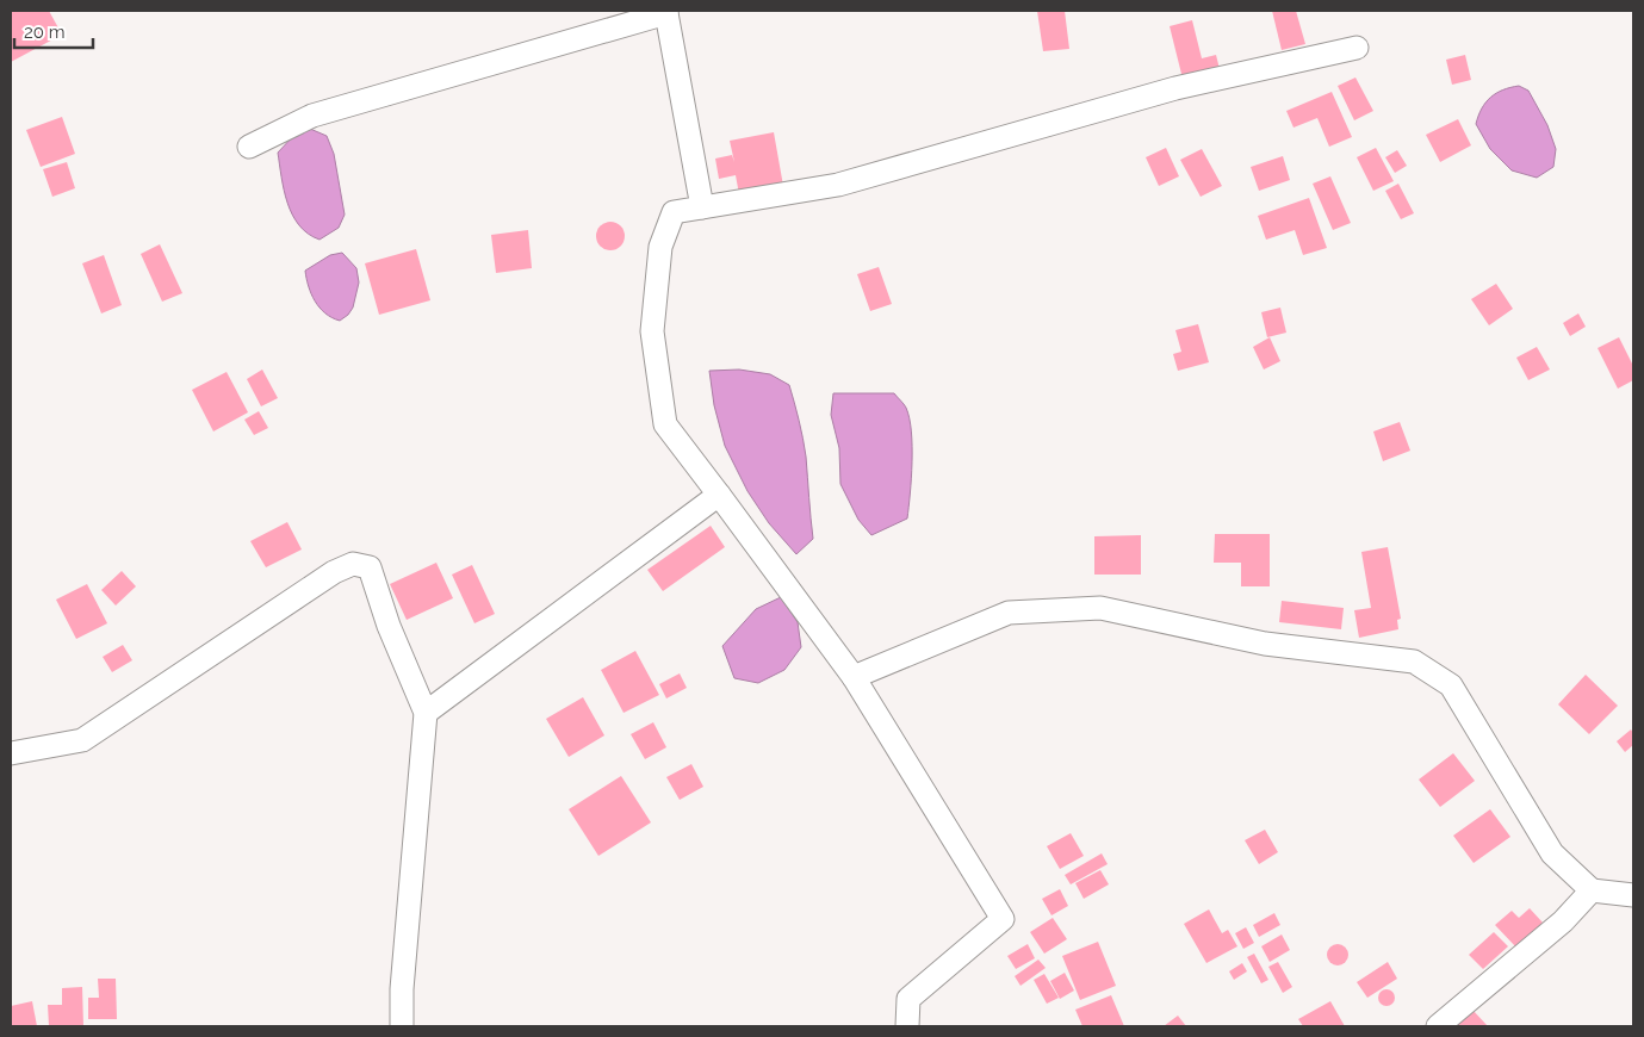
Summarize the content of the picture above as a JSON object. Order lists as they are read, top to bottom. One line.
{"scale_bar":"20 m"}
